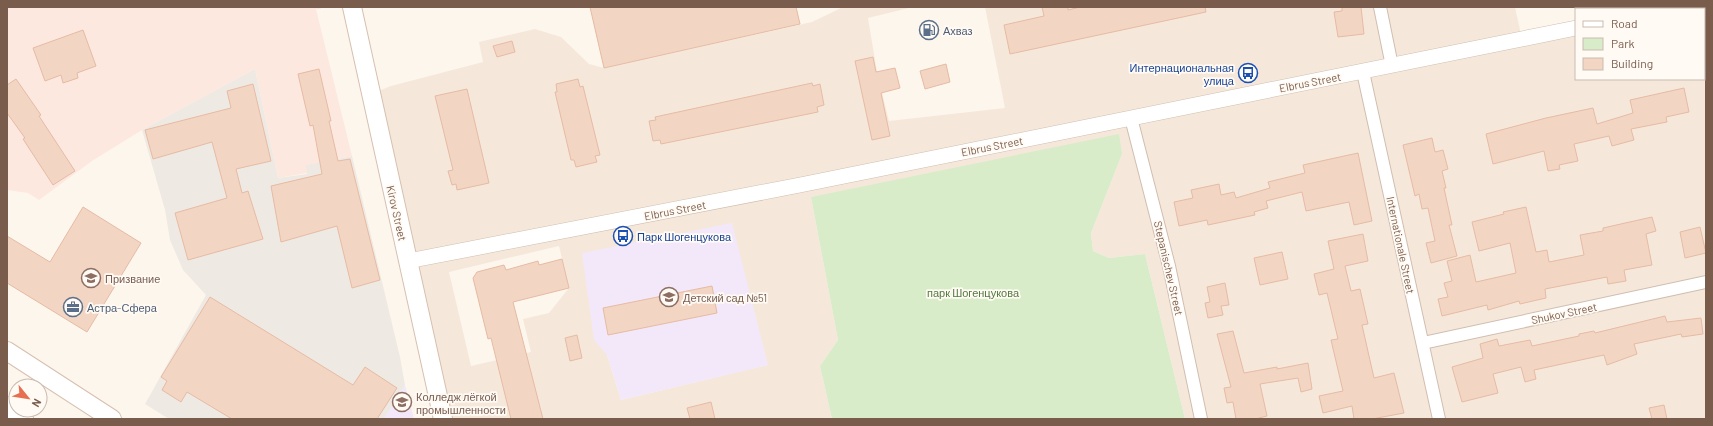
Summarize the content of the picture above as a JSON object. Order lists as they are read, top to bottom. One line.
{"streets":{"main road":["Kirov Street"],"street":["Elbrus Street","Internationale Street","Stepanischev Street","Shukov Street"]},"crossings":[["Elbrus Street","Kirov Street"],["Elbrus Street","Internationale Street"],["Elbrus Street","Stepanischev Street"],["Internationale Street","Shukov Street"]],"parks":["парк Шогенцукова"],"places":{"fuel station":["Ахваз"],"bus stop":["Интернациональная улица","Парк Шогенцукова"],"school or university":["Призвание","Детский сад №51","Колледж лёгкой промышленности"],"office":["Астра-Сфера"]},"legend":["Road","Park","Building"],"north":"bottom right"}
